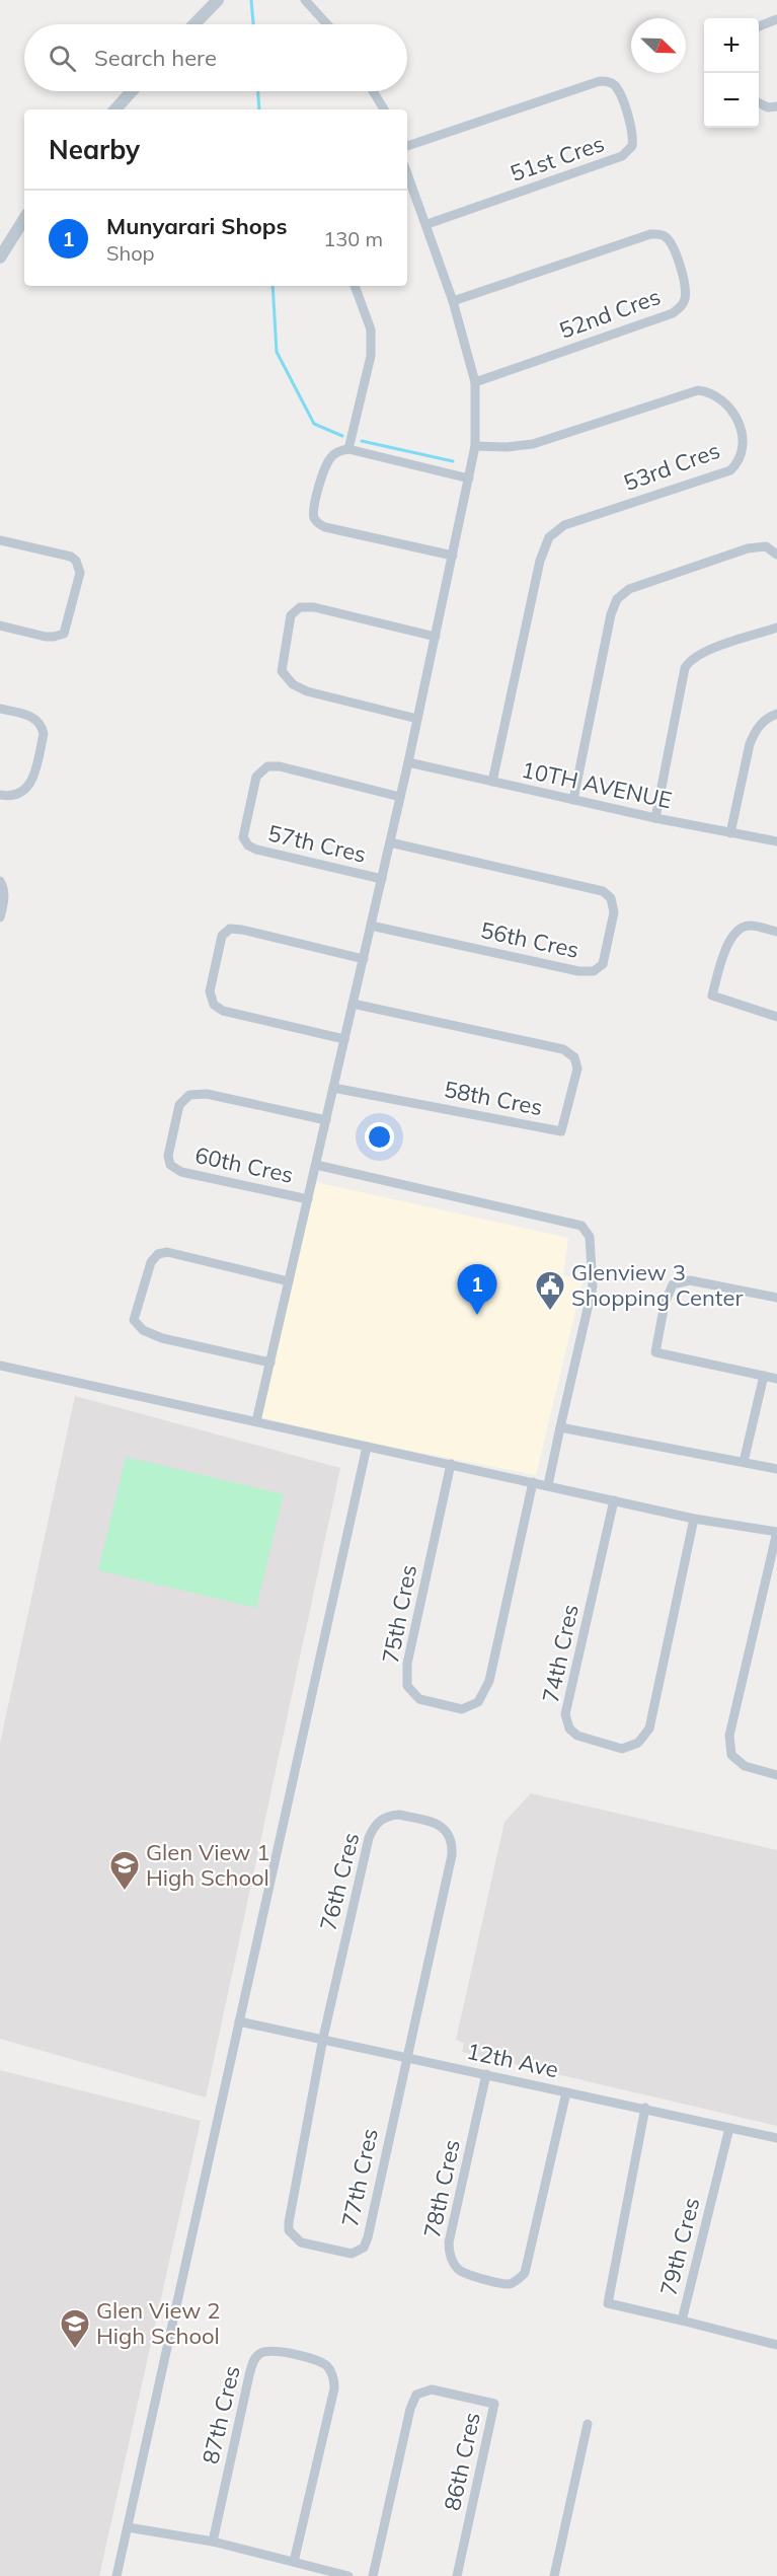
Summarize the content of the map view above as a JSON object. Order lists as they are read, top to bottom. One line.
{"streets":{"street":["51st Cres","52nd Cres","53rd Cres","10TH AVENUE","57th Cres","56th Cres","58th Cres","60th Cres","75th Cres","74th Cres","76th Cres","12th Ave","77th Cres","78th Cres","79th Cres","87th Cres","86th Cres"]},"crossings":[["53rd Cres","10TH AVENUE"],["76th Cres","12th Ave"],["76th Cres","77th Cres"],["12th Ave","77th Cres"],["12th Ave","78th Cres"],["12th Ave","79th Cres"]],"places":{"public building":["Glenview 3 Shopping Center"],"school or university":["Glen View 1 High School","Glen View 2 High School"]},"north":"bottom right","page":{"map_buttons":["+","−"],"search":"Search here","heading":"Nearby","list":[{"mark":"1","name":"Munyarari Shops","note":"Shop","value":"130 m"}],"pins":"1"}}
